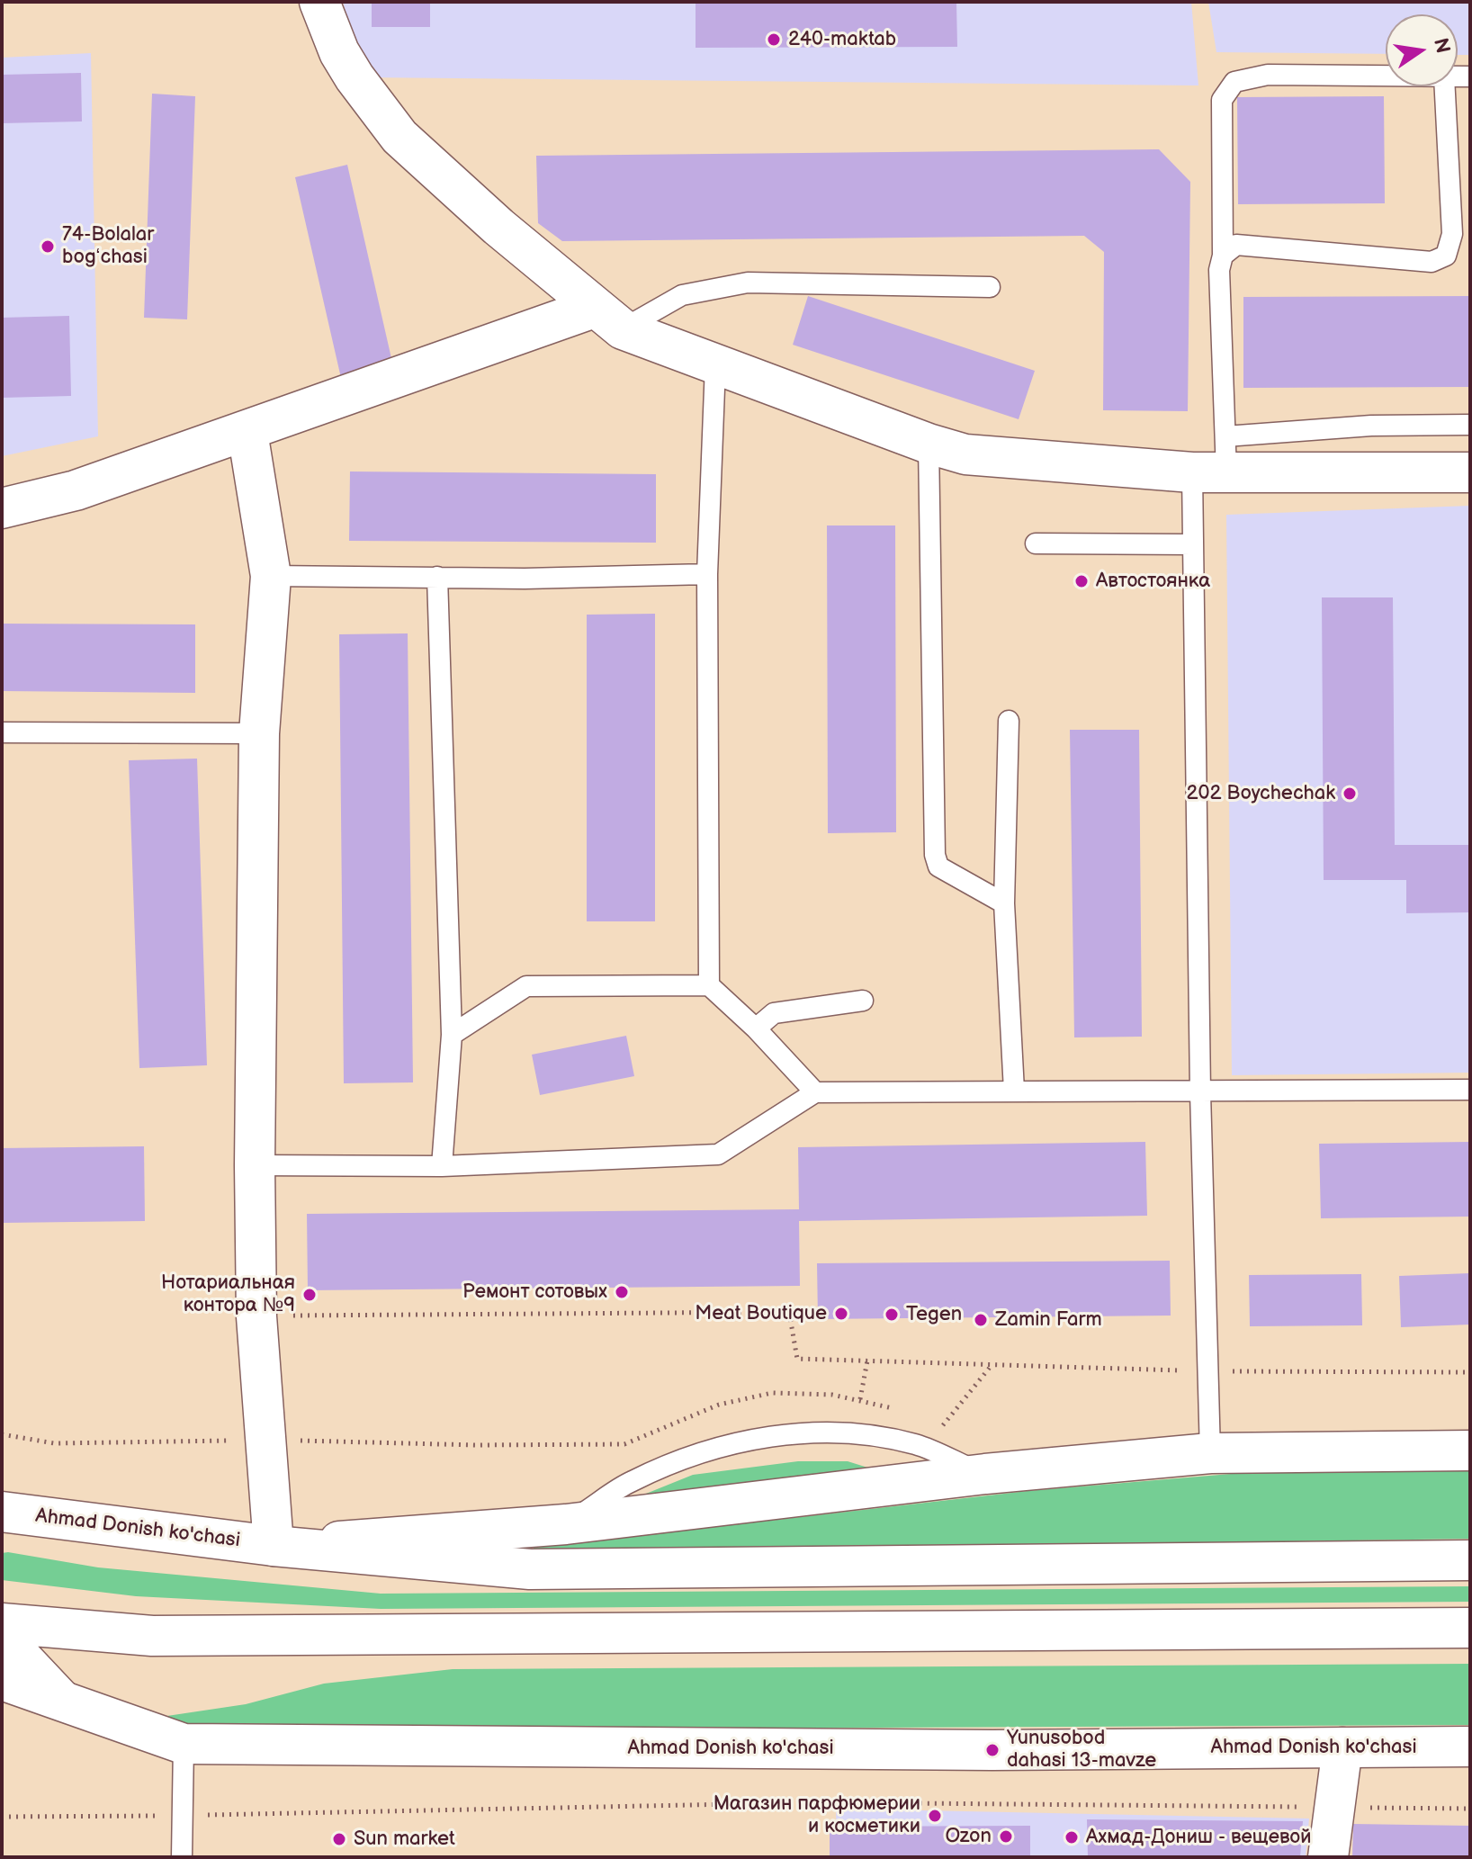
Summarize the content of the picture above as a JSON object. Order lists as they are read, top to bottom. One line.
{"streets":{"street":["Ahmad Donish ko'chasi"]},"places":["240-maktab","74-Bolalar bogʻchasi","Автостоянка","202 Boychechak","Ремонт сотовых","Нотариальная контора №9","Meat Boutique","Tegen","Zamin Farm","Yunusobod dahasi 13-mavze","Магазин парфюмерии и косметики","Ozon","Ахмад-Дониш - вещевой","Sun market"],"north":"right"}
